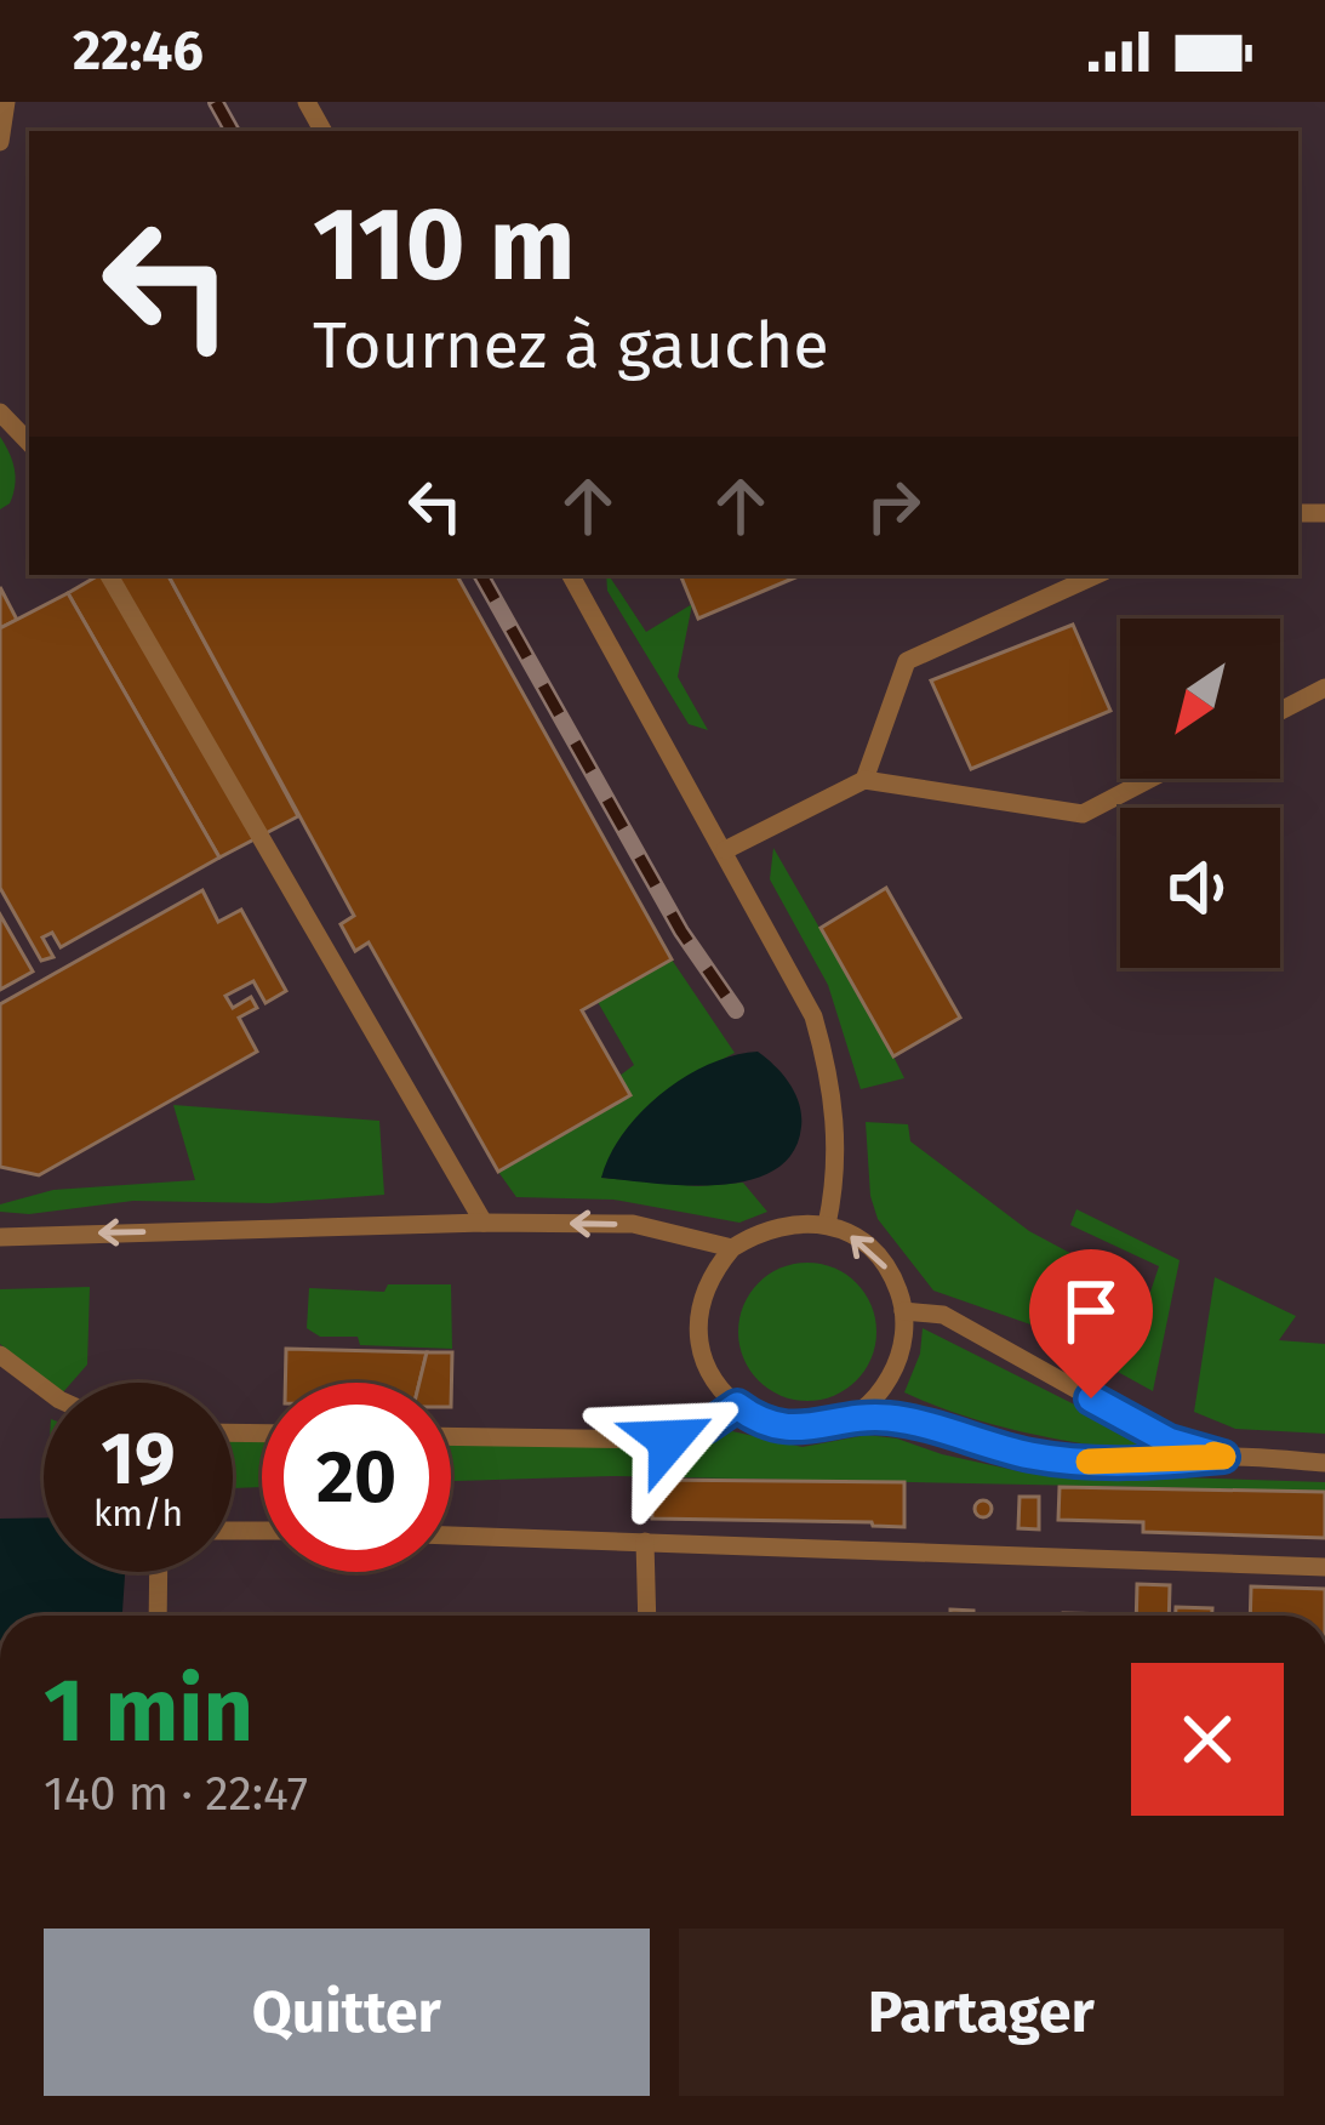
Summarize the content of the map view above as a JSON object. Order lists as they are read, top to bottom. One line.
{"north":"bottom left","page":{"status":"22:46","turn":["110 m","Tournez à gauche"],"speed":"19 km/h","limit":"20","heading":["1 min","140 m · 22:47"],"buttons":["Quitter","Partager"]}}
